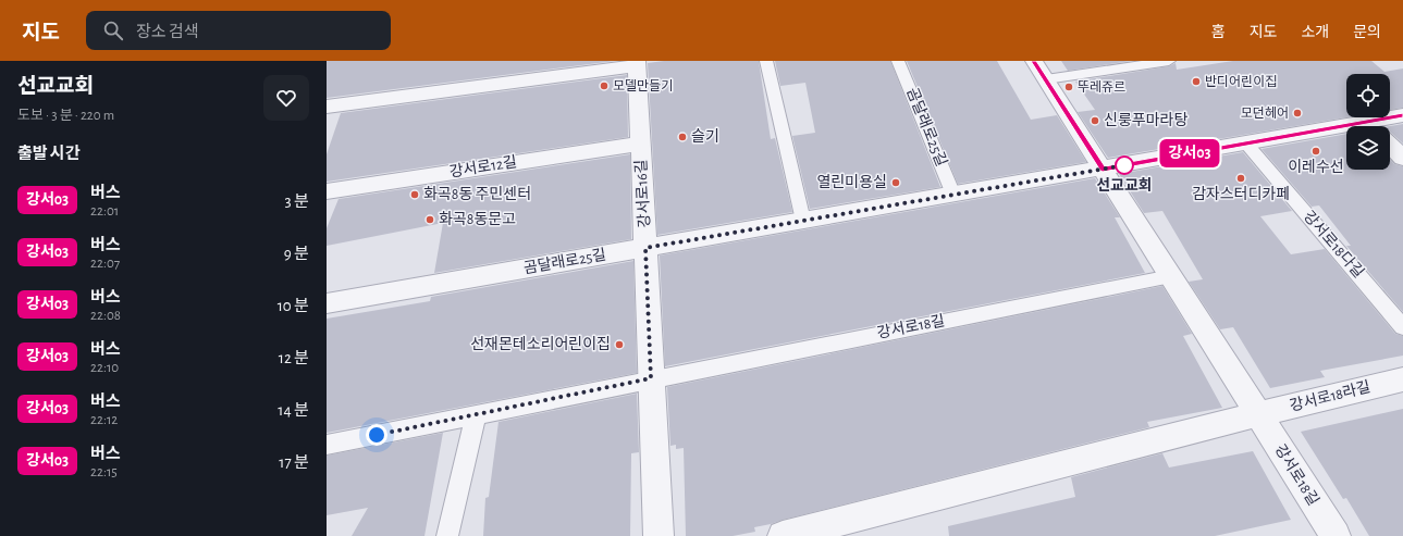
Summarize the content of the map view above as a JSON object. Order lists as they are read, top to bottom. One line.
{"streets":{"street":["곰달래로25길","강서로12길","강서로16길","강서로18길","강서로18라길"],"lane":["강서로18다길"]},"crossings":[["곰달래로25길","강서로16길"],["곰달래로25길","강서로18길"],["강서로12길","강서로16길"],["강서로16길","강서로18길"],["강서로18길","강서로18라길"]],"places":["반디어린이집","모델만들기","뚜레쥬르","모던헤어","신룽푸마라탕","슬기","이레수선","선교교회","감자스터디카페","열린미용실","화곡8동 주민센터","화곡8동문고","선재몬테소리어린이집"],"lines":["bus line 강서03"],"page":{"header":"지도","search":"장소 검색","nav":["홈","지도","소개","문의"],"heading":[["선교교회","도보 · 3 분 · 220 m"],"출발 시간"],"on_map":"강서03","list":[{"mark":"강서03","name":"버스","note":"22:01","value":"3 분"},{"mark":"강서03","name":"버스","note":"22:07","value":"9 분"},{"mark":"강서03","name":"버스","note":"22:08","value":"10 분"},{"mark":"강서03","name":"버스","note":"22:10","value":"12 분"},{"mark":"강서03","name":"버스","note":"22:12","value":"14 분"},{"mark":"강서03","name":"버스","note":"22:15","value":"17 분"}]}}
